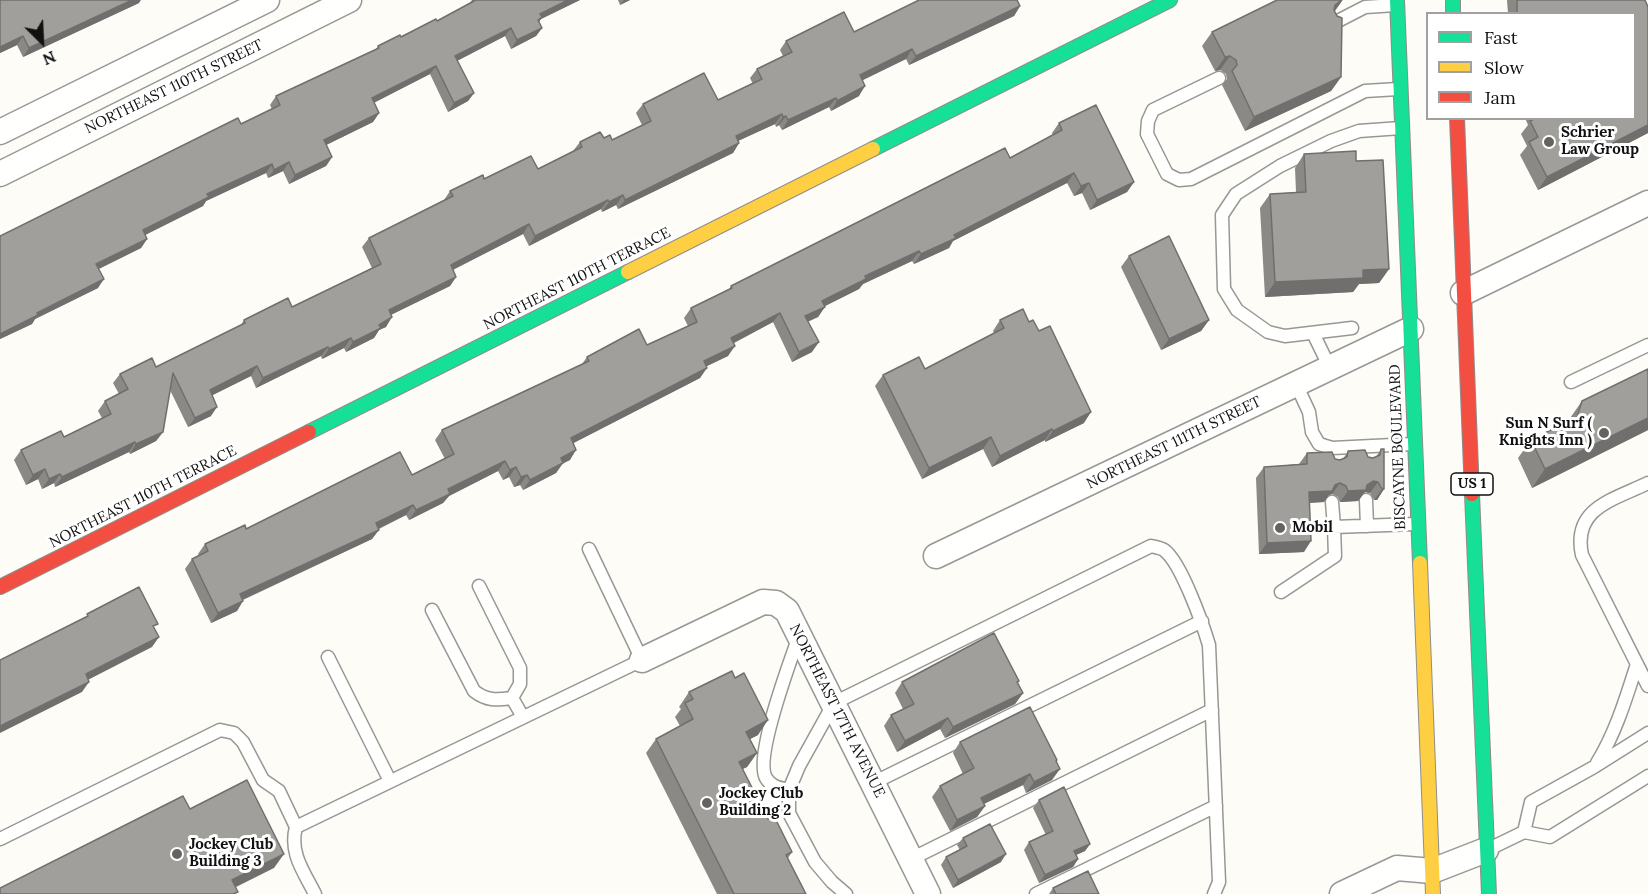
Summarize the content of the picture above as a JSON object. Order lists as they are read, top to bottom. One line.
{"streets":{"main road":["NORTHEAST 110TH TERRACE","BISCAYNE BOULEVARD","US 1"],"street":["NORTHEAST 110TH STREET","NORTHEAST 111TH STREET","NORTHEAST 17TH AVENUE"]},"crossings":[["NORTHEAST 111TH STREET","BISCAYNE BOULEVARD"]],"places":["Schrier Law Group","Sun N Surf ( Knights Inn )","Mobil","Jockey Club Building 2","Jockey Club Building 3"],"legend":["Fast","Slow","Jam"],"north":"bottom right"}
